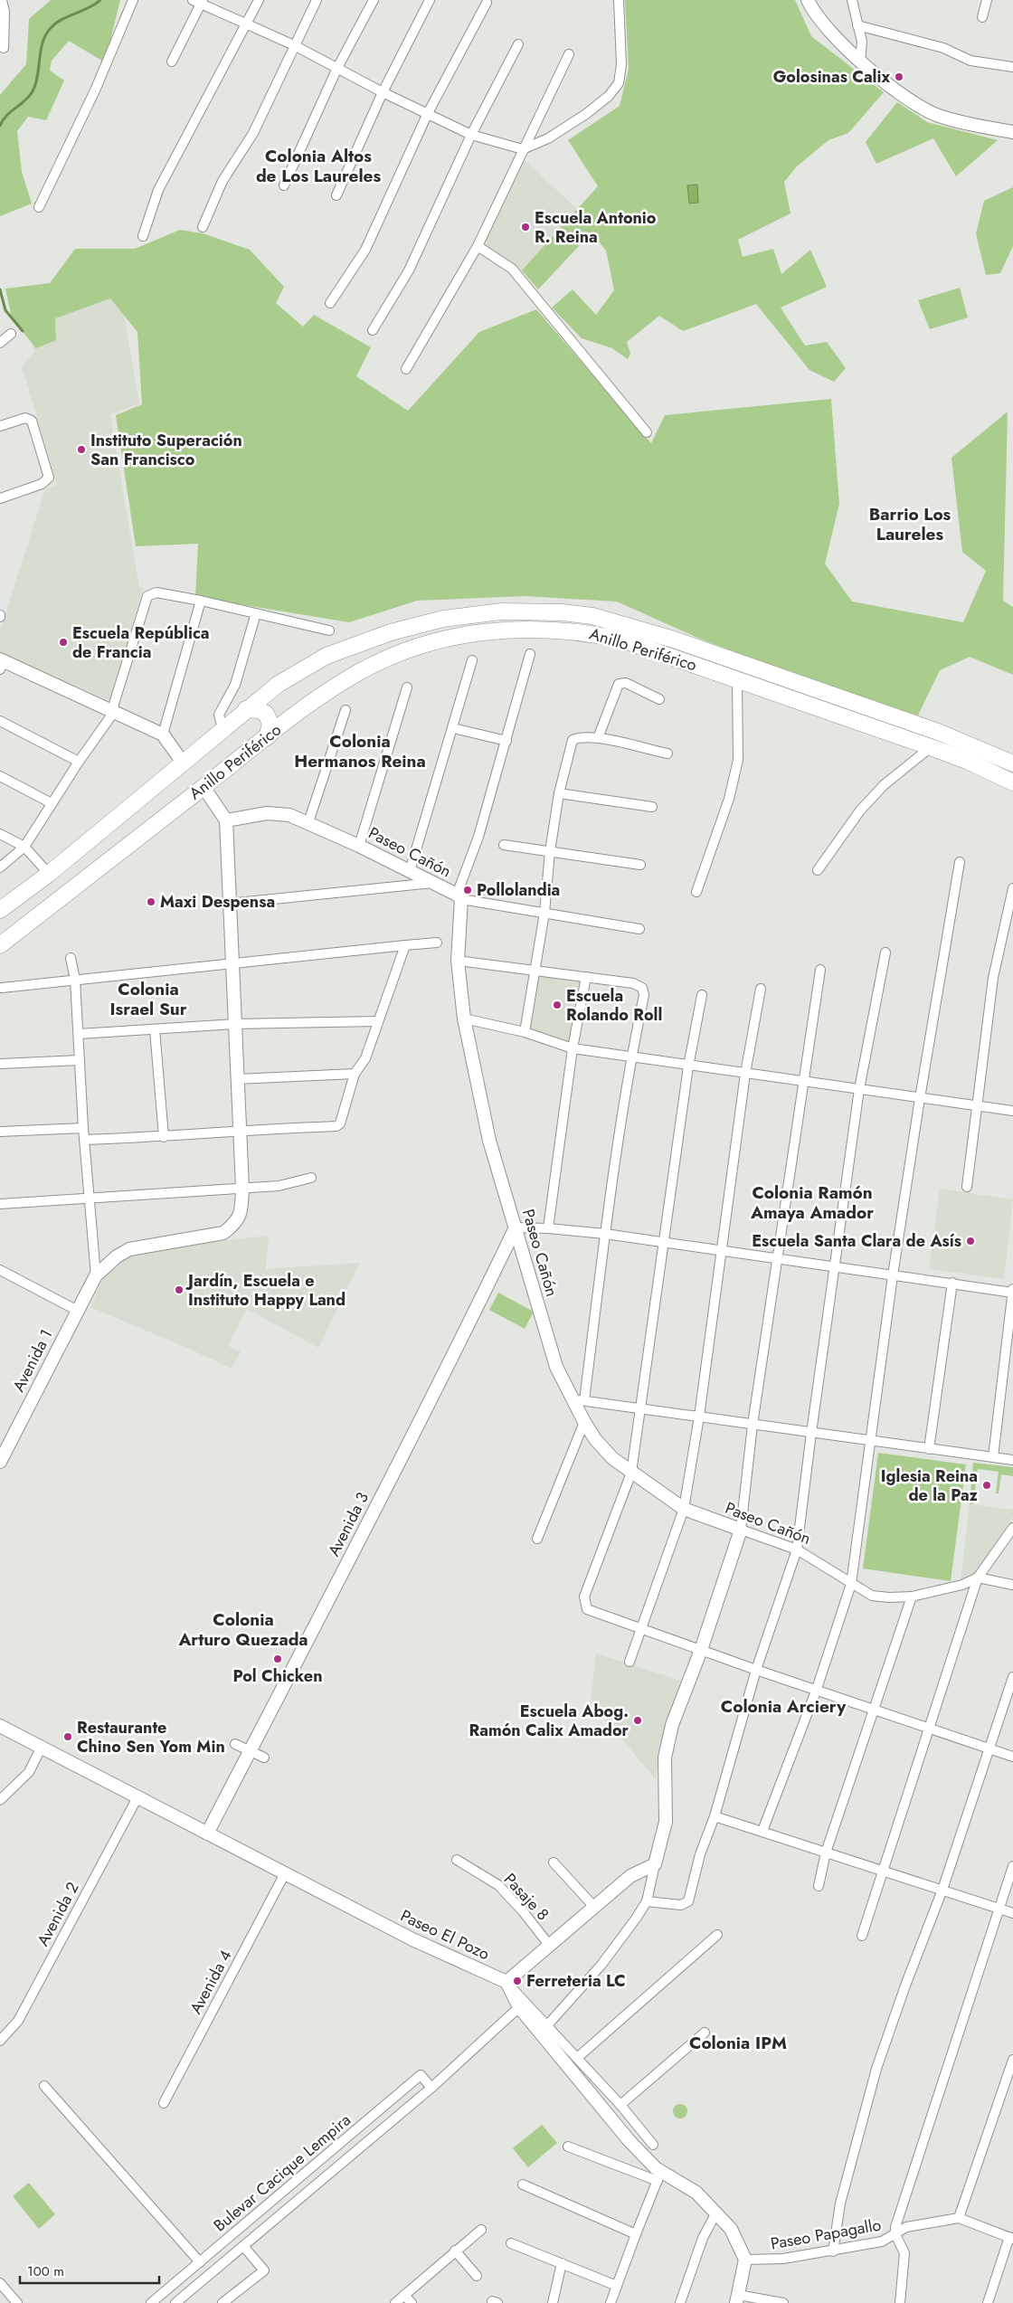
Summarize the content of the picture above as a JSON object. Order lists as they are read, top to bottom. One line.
{"streets":{"highway":["Anillo Periférico"],"street":["Paseo Cañón","Avenida 1","Avenida 3","Pasaje 8","Avenida 2","Paseo El Pozo","Avenida 4","Bulevar Cacique Lempira","Paseo Papagallo"]},"crossings":[["Paseo Cañón","Avenida 1"],["Paseo Cañón","Avenida 3"],["Avenida 3","Paseo El Pozo"],["Avenida 2","Paseo El Pozo"],["Paseo El Pozo","Avenida 4"]],"districts":["Colonia Altos de Los Laureles","Barrio Los Laureles","Colonia Hermanos Reina","Colonia Israel Sur","Colonia Ramón Amaya Amador","Colonia Arturo Quezada","Colonia Arciery","Colonia IPM"],"places":["Golosinas Calix","Escuela Antonio R. Reina","Instituto Superación San Francisco","Escuela República de Francia","Pollolandia","Maxi Despensa","Escuela Rolando Roll","Escuela Santa Clara de Asís","Jardín, Escuela e Instituto Happy Land","Iglesia Reina de la Paz","Pol Chicken","Escuela Abog. Ramón Calix Amador","Restaurante Chino Sen Yom Min","Ferreteria LC"],"scale_bar":"100 m"}
